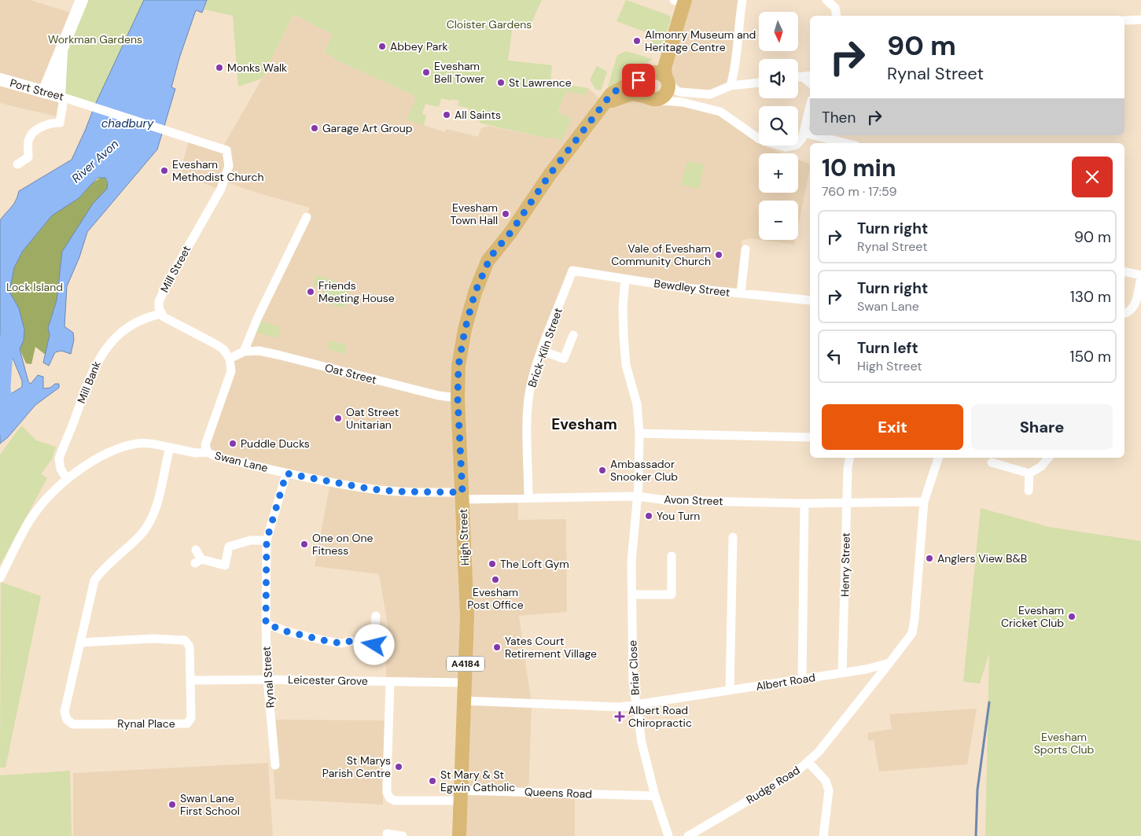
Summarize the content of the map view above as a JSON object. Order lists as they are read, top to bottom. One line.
{"streets":{"main road":["Port Street","High Street","A4184"],"street":["Mill Street","Bewdley Street","Brick-Kiln Street","Oat Street","Mill Bank","Swan Lane","Avon Street","Henry Street","Briar Close","Rynal Street","Leicester Grove","Albert Road","Rynal Place","Rudge Road","Queens Road"]},"crossings":[["Port Street","Mill Street"],["Mill Street","Mill Bank"],["Bewdley Street","Brick-Kiln Street"],["Bewdley Street","Briar Close"],["Brick-Kiln Street","Avon Street"],["Oat Street","High Street"],["Swan Lane","Avon Street"],["Swan Lane","High Street"],["Swan Lane","Rynal Street"],["Avon Street","High Street"],["Avon Street","Henry Street"],["Avon Street","Briar Close"],["High Street","A4184"],["High Street","Leicester Grove"],["High Street","Albert Road"],["High Street","Queens Road"],["Henry Street","Albert Road"],["Briar Close","Albert Road"],["Briar Close","Queens Road"],["Rynal Street","Leicester Grove"],["Leicester Grove","Rynal Place"],["Leicester Grove","Queens Road"],["Albert Road","Rudge Road"]],"districts":["Evesham"],"water":["chadbury","River Avon"],"parks":["Cloister Gardens","Workman Gardens","Lock Island","Evesham Sports Club"],"places":{"other":["Almonry Museum and Heritage Centre","Abbey Park","Monks Walk","Evesham Bell Tower","St Lawrence","All Saints","Garage Art Group","Evesham Methodist Church","Evesham Town Hall","Vale of Evesham Community Church","Friends Meeting House","Oat Street Unitarian","Puddle Ducks","Ambassador Snooker Club","You Turn","One on One Fitness","Anglers View B&B","The Loft Gym","Evesham Post Office","Evesham Cricket Club","Yates Court Retirement Village","St Marys Parish Centre","St Mary & St Egwin Catholic","Swan Lane First School"],"health":["Albert Road Chiropractic"]},"north":"bottom","page":{"map_buttons":["+","−"],"turn":["90 m","Rynal Street"],"then":"Then","heading":["10 min","760 m · 17:59"],"list":[{"name":"Turn right","note":"Rynal Street","value":"90 m"},{"name":"Turn right","note":"Swan Lane","value":"130 m"},{"name":"Turn left","note":"High Street","value":"150 m"}],"buttons":["Exit","Share"]}}
